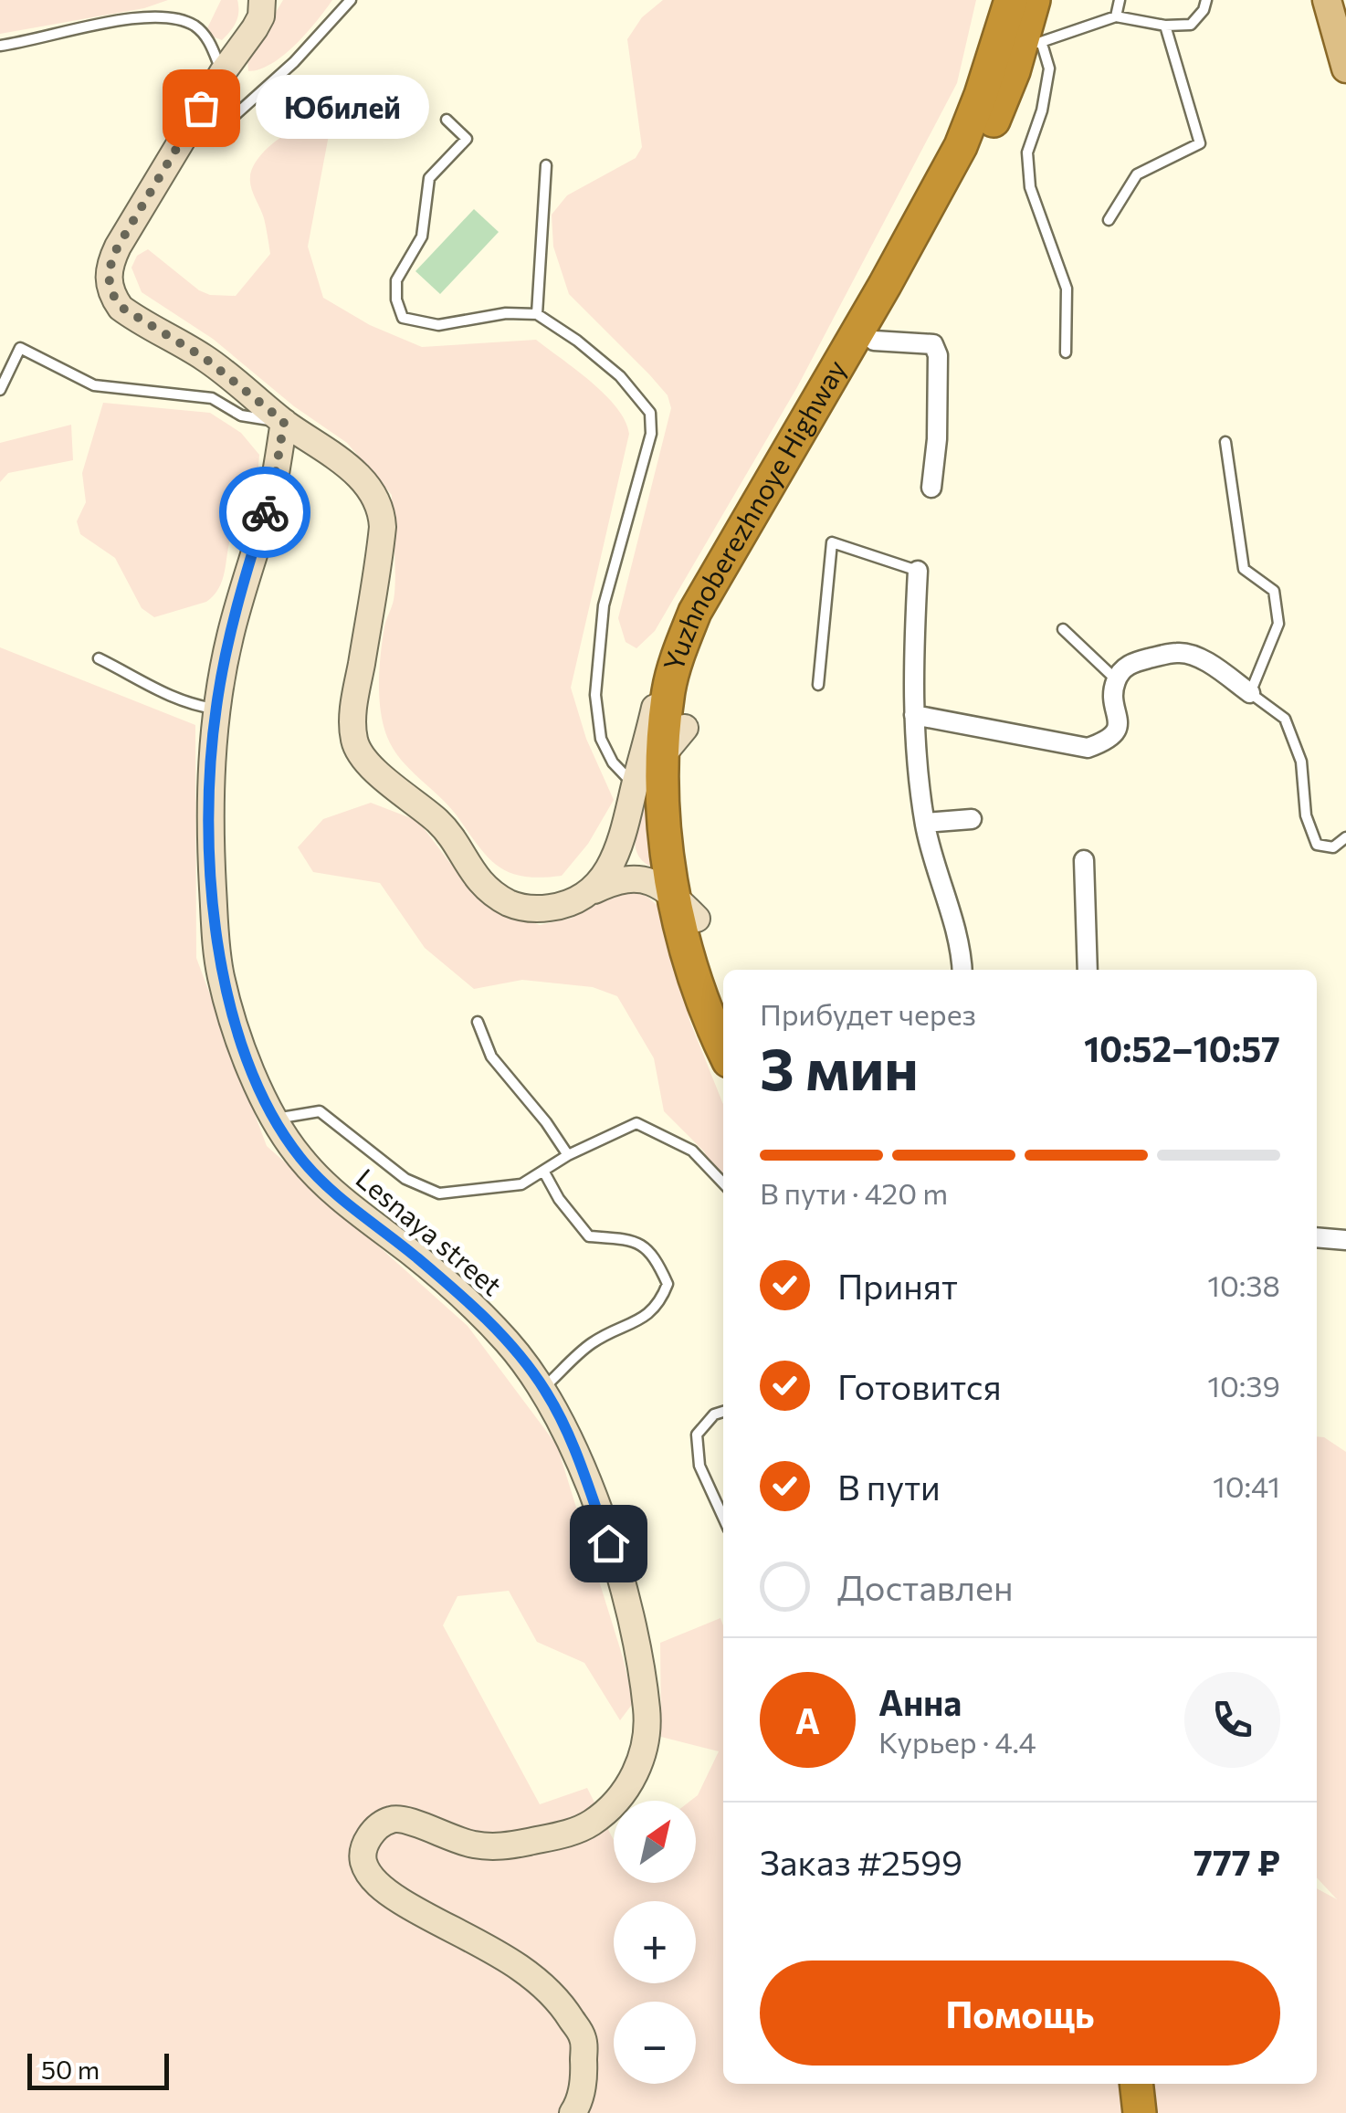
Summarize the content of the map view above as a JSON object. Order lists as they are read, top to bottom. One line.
{"streets":{"highway":["Yuzhnoberezhnoye Highway"],"street":["Lesnaya street"]},"places":["Юбилей"],"scale_bar":"50 m","north":"top right","page":{"bubble":"Юбилей","heading":["3 мин","Прибудет через","10:52–10:57"],"panel":["Анна","Курьер · 4.4","Заказ #2599","777 ₽"],"bar":"В пути · 420 m","list":[["Принят","10:38"],["Готовится","10:39"],["В пути","10:41"],"Доставлен"],"round":"А","map_buttons":["+","−"],"buttons":"Помощь","scale":"50 m"}}
